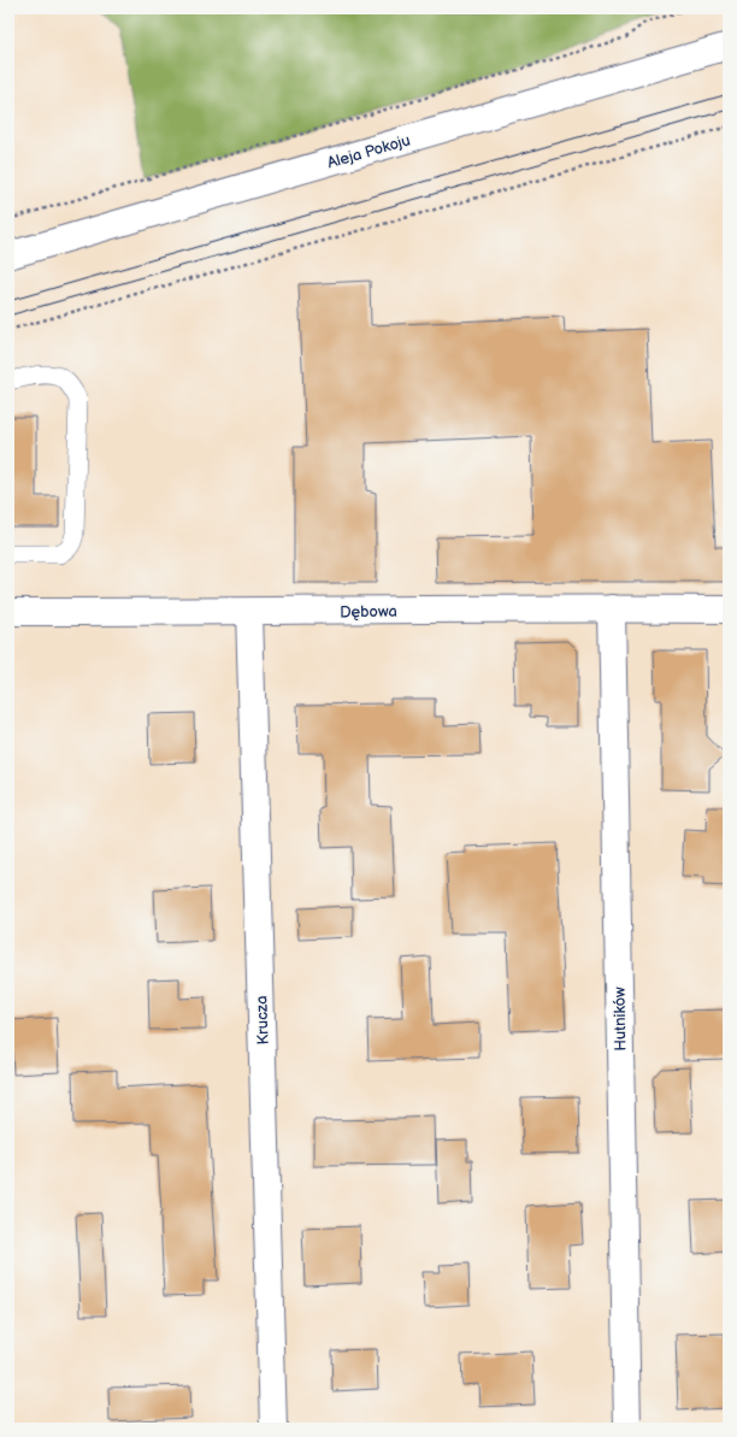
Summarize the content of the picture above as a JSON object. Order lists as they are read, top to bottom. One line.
{"streets":{"street":["Aleja Pokoju","Dębowa","Hutników","Krucza"]},"crossings":[["Dębowa","Hutników"],["Dębowa","Krucza"]]}
